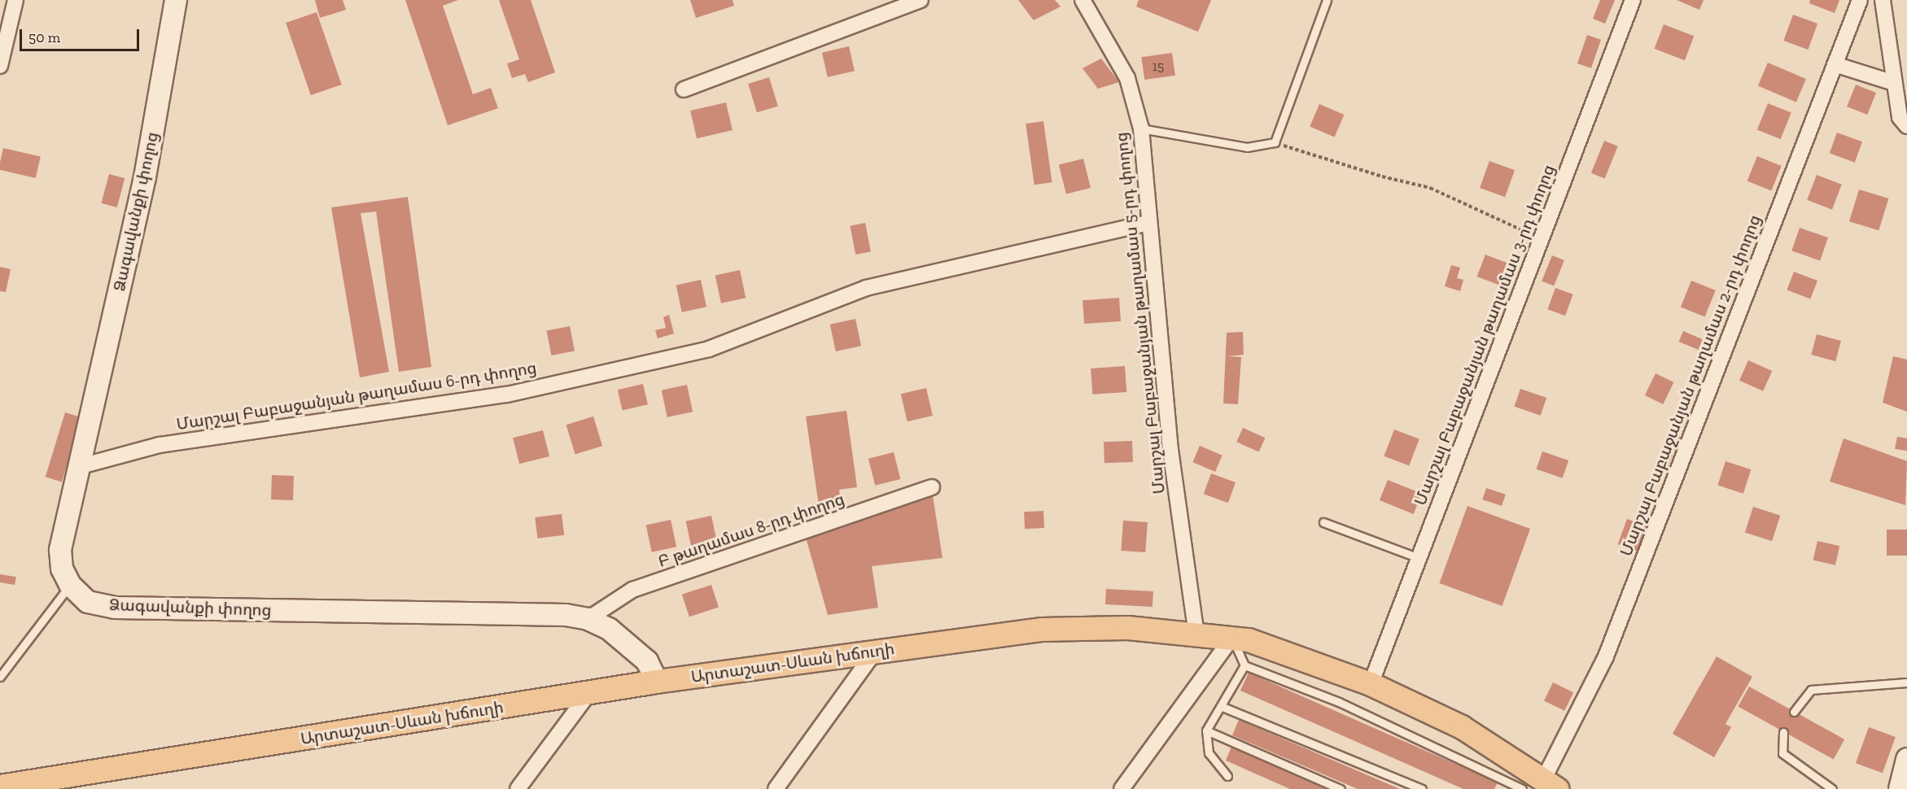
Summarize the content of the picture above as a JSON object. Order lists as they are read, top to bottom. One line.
{"streets":{"main road":["Արտաշատ-Սևան խճուղի"],"street":["Ձագավանքի փողոց","Մարշալ Բաբաջանյան թաղամաս 5-րդ փողոց","Մարշալ Բաբաջանյան թաղամաս 3-րդ փողոց","Մարշալ Բաբաջանյան թաղամաս 2-րդ փողոց","Մարշալ Բաբաջանյան թաղամաս 6-րդ փողոց","Բ թաղամաս 8-րդ փողոց"]},"crossings":[["Ձագավանքի փողոց","Մարշալ Բաբաջանյան թաղամաս 6-րդ փողոց"],["Ձագավանքի փողոց","Բ թաղամաս 8-րդ փողոց"],["Ձագավանքի փողոց","Արտաշատ-Սևան խճուղի"],["Մարշալ Բաբաջանյան թաղամաս 5-րդ փողոց","Մարշալ Բաբաջանյան թաղամաս 6-րդ փողոց"],["Մարշալ Բաբաջանյան թաղամաս 5-րդ փողոց","Արտաշատ-Սևան խճուղի"],["Մարշալ Բաբաջանյան թաղամաս 3-րդ փողոց","Արտաշատ-Սևան խճուղի"],["Մարշալ Բաբաջանյան թաղամաս 2-րդ փողոց","Արտաշատ-Սևան խճուղի"]],"house_numbers":["15"],"scale_bar":"50 m"}
